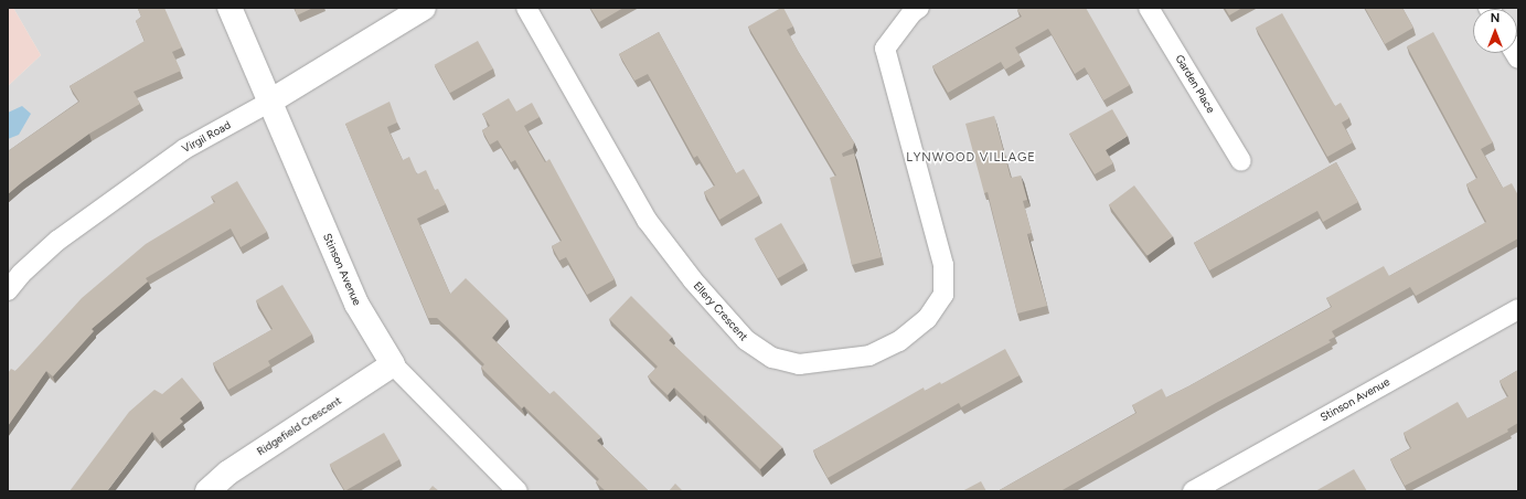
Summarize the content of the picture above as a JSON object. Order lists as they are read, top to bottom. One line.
{"streets":{"street":["Garden Place","Virgil Road","Stinson Avenue","Ellery Crescent","Ridgefield Crescent"]},"crossings":[["Virgil Road","Stinson Avenue"],["Stinson Avenue","Ridgefield Crescent"]],"districts":["LYNWOOD VILLAGE"],"north":"top"}
